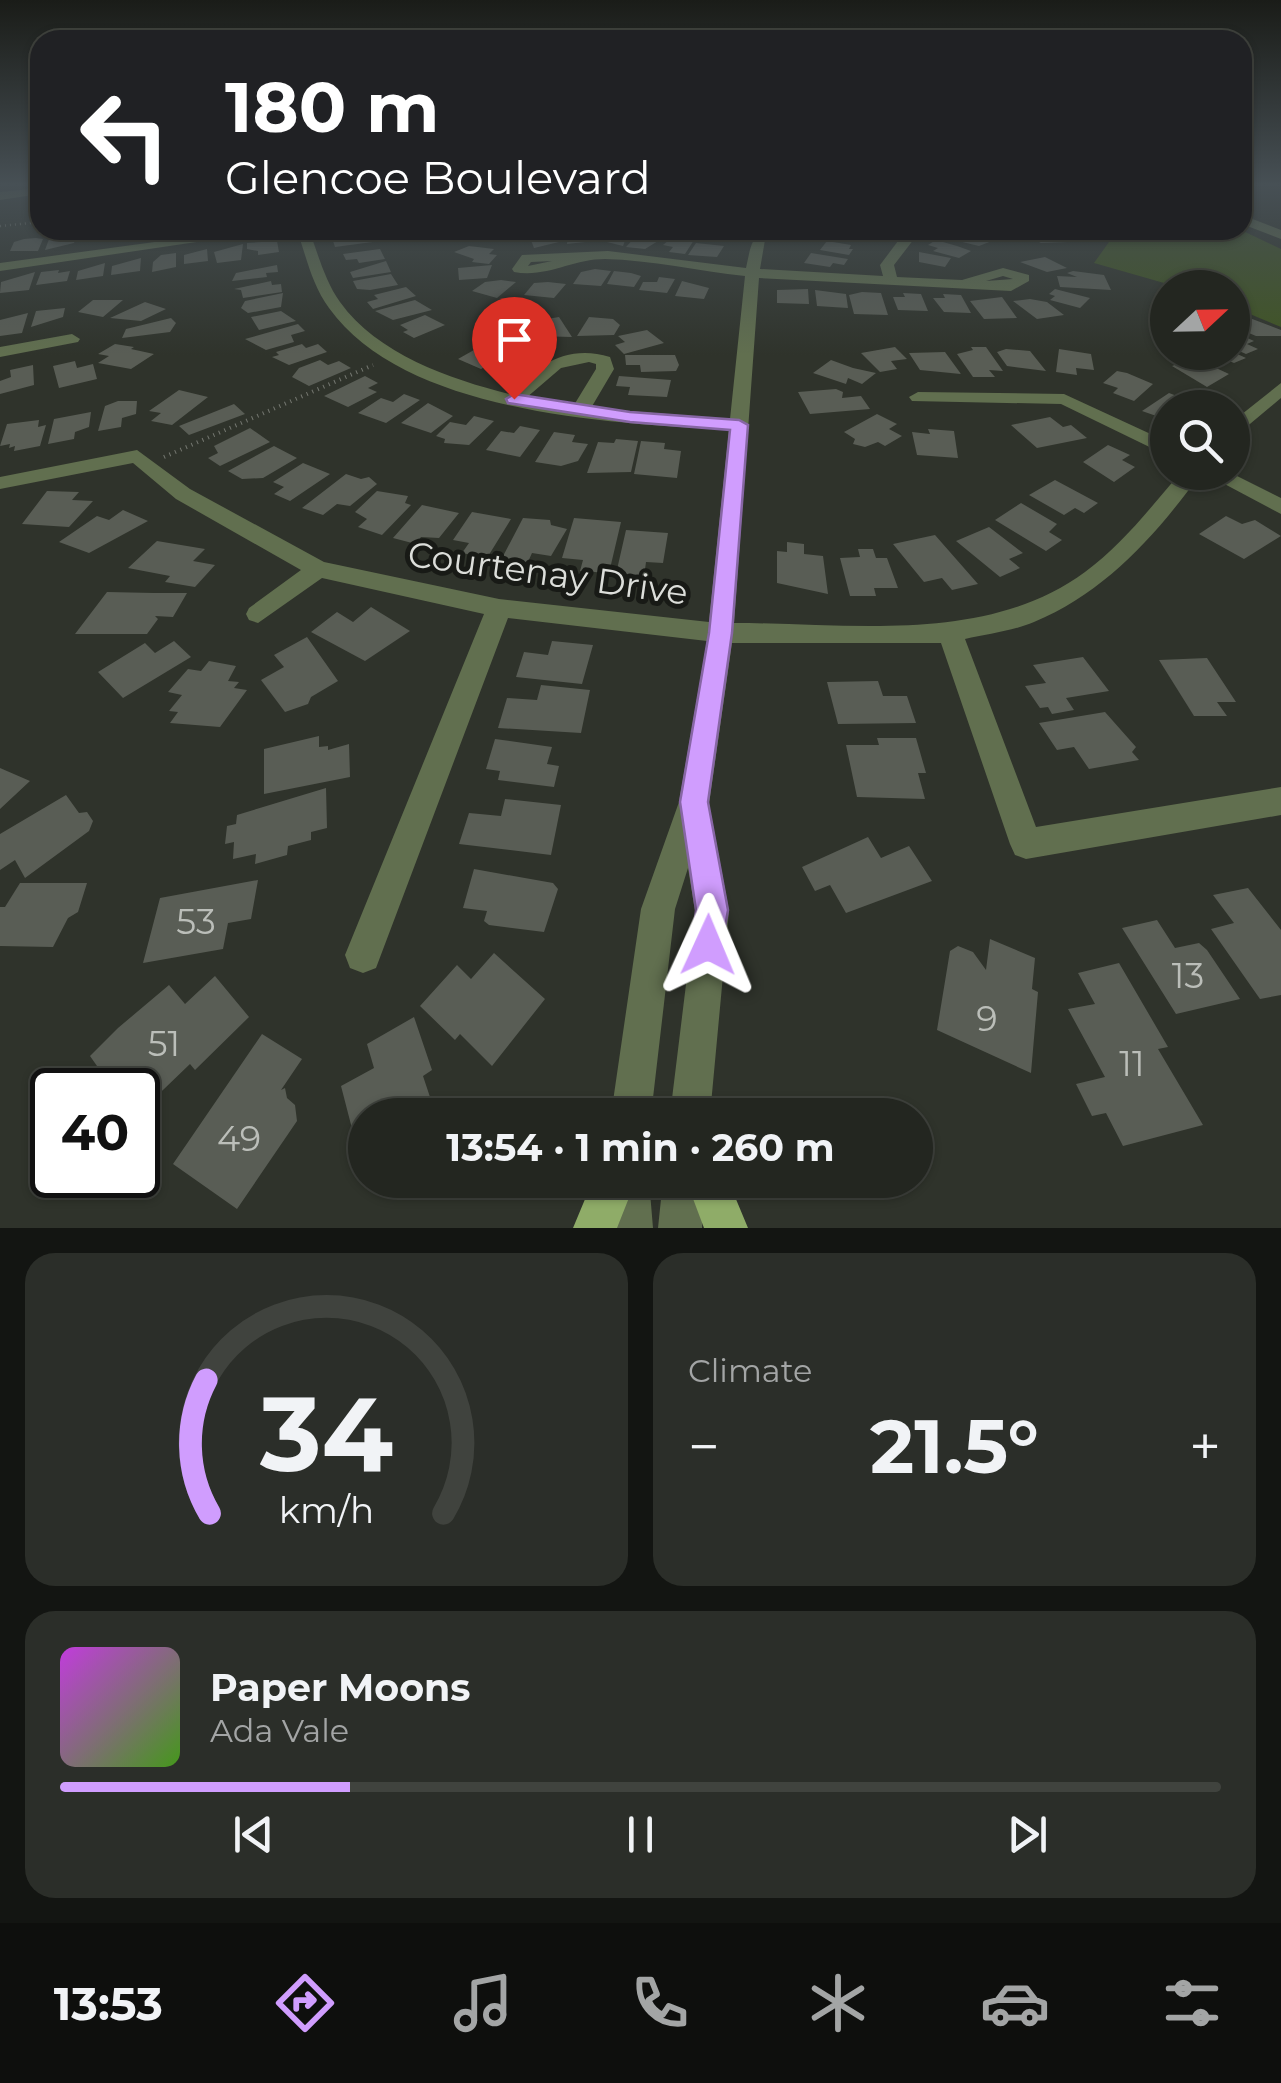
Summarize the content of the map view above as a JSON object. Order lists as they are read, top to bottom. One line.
{"streets":{"street":["Courtenay Drive"]},"house_numbers":["53","13","9","51","11","49"],"north":"right","page":{"turn":["180 m","Glencoe Boulevard"],"limit":"40","trip":"13:54 · 1 min · 260 m","tile":"Climate","heat":["−","21.5°","+"],"song":["Paper Moons","Ada Vale"],"tabs":"13:53","gauge":["34","km/h"]}}
